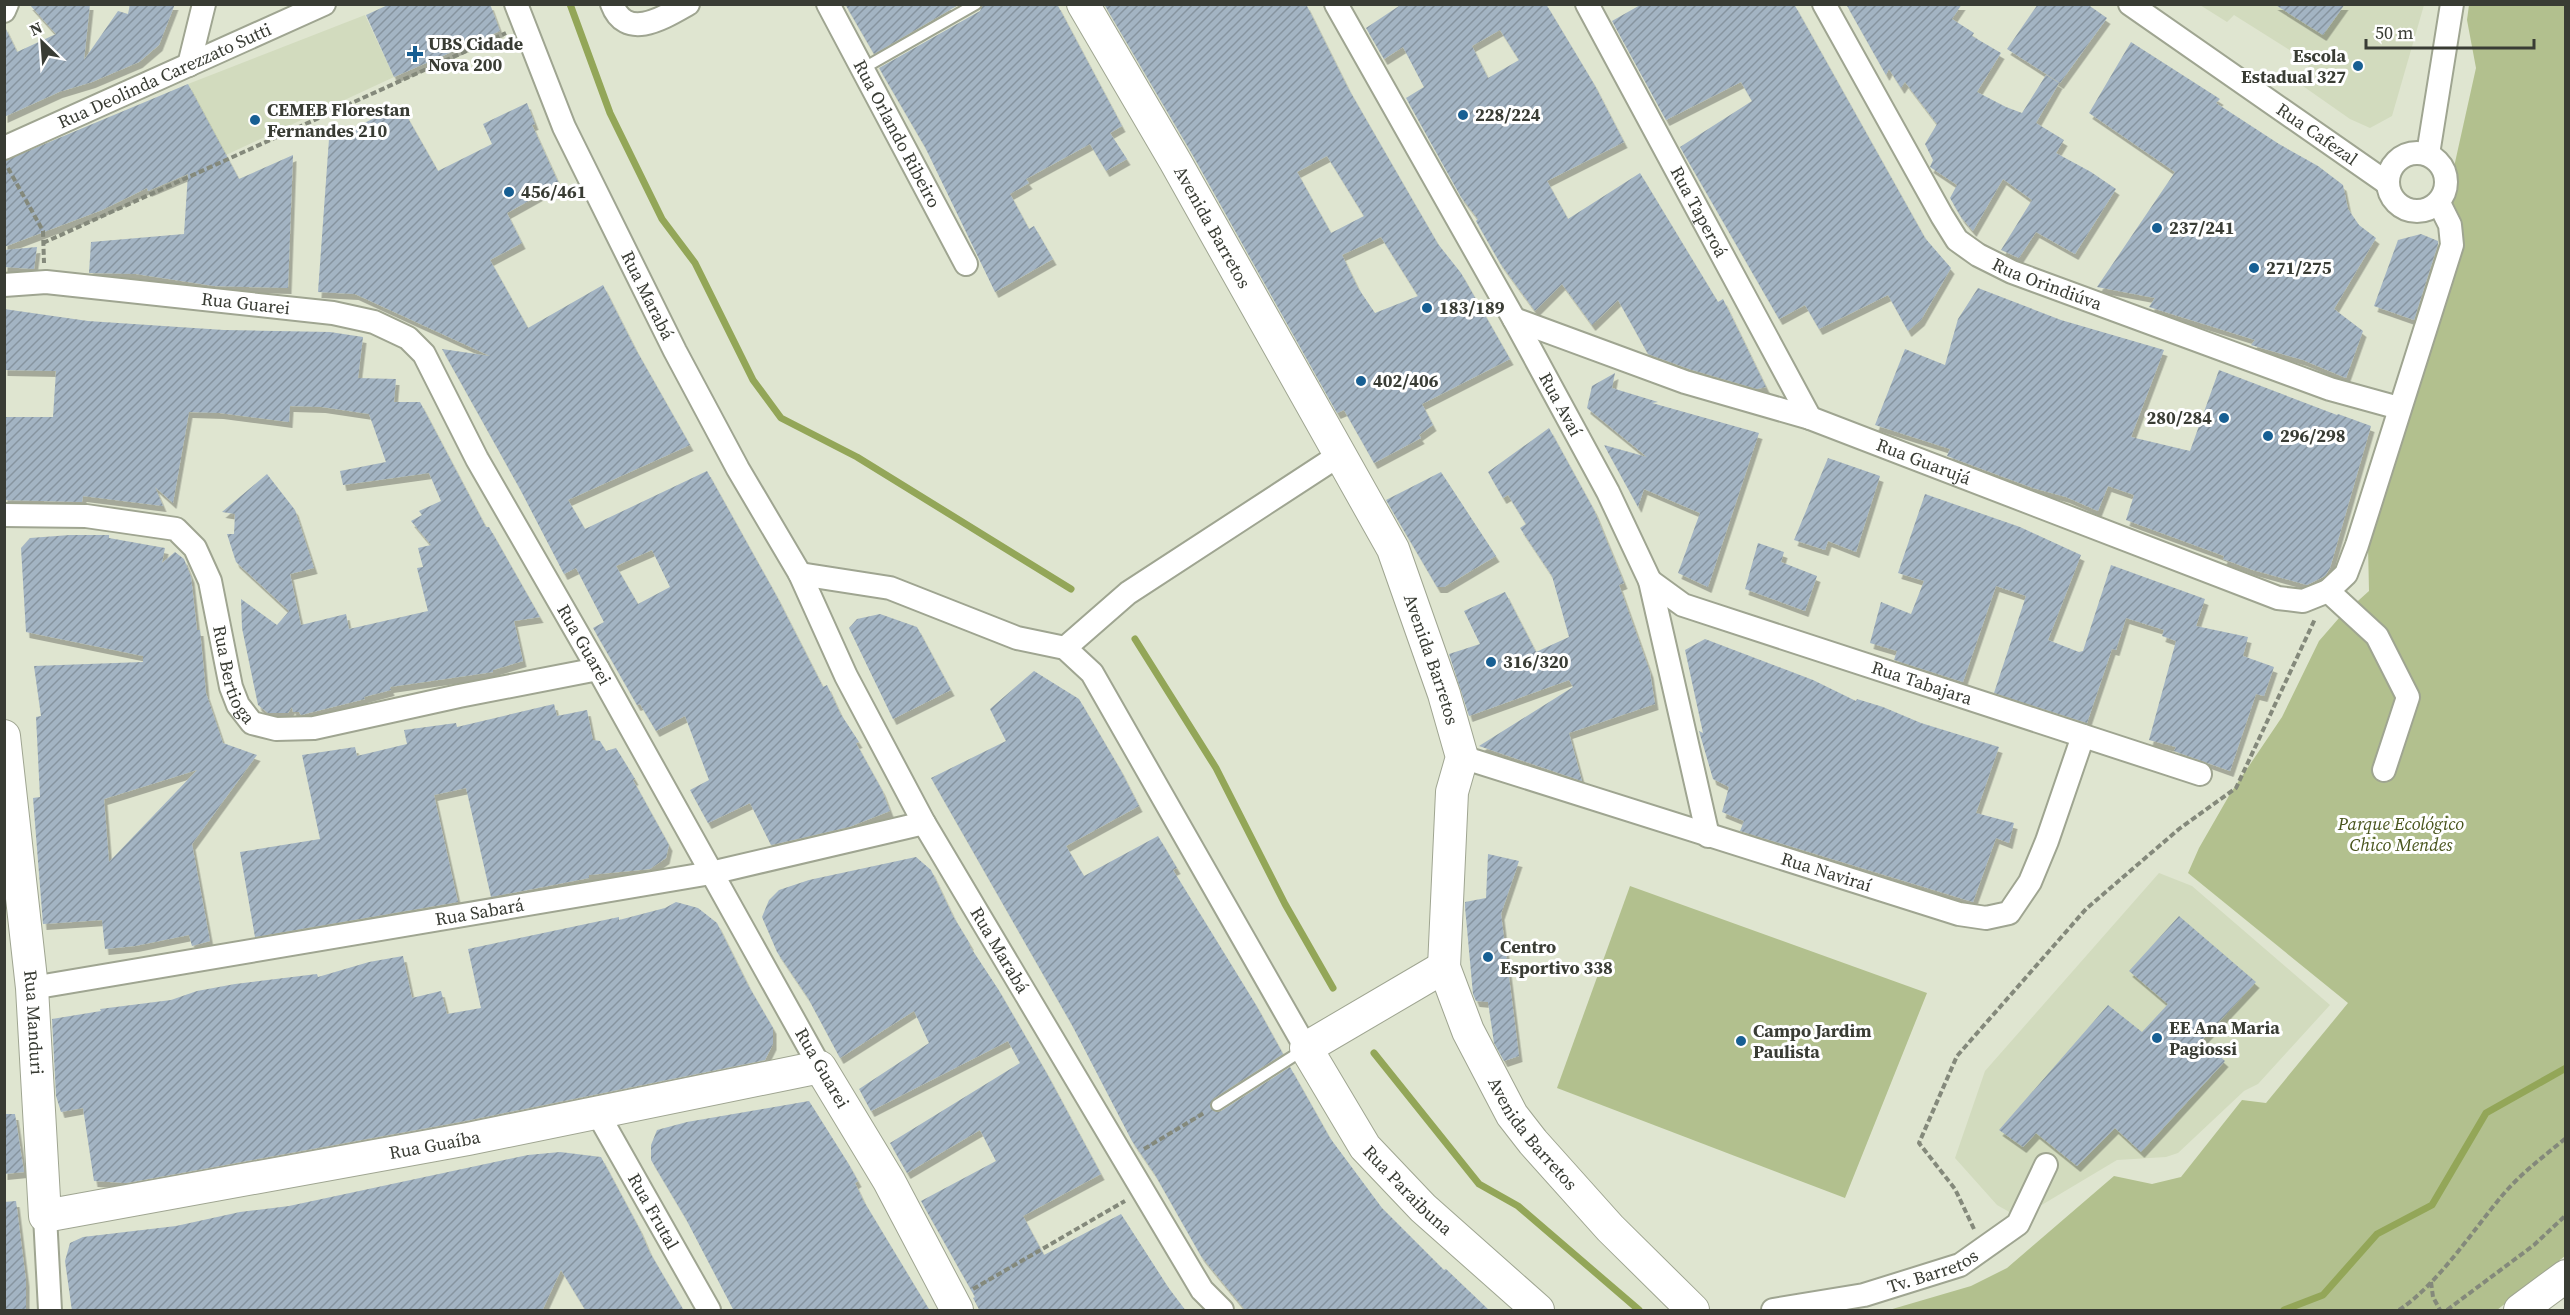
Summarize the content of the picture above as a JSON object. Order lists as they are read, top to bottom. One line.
{"streets":{"street":["Rua Deolinda Carezzato Sutti","Rua Orlando Ribeiro","Rua Cafezal","Rua Taperoá","Avenida Barretos","Rua Orindiúva","Rua Marabá","Rua Guarei","Rua Avaí","Rua Guarujá","Rua Bertioga","Rua Tabajara","Rua Naviraí","Rua Sabará","Rua Manduri","Rua Guaíba","Rua Paraibuna","Rua Frutal","Tv. Barretos"]},"crossings":[["Rua Taperoá","Rua Guarujá"],["Avenida Barretos","Rua Naviraí"],["Rua Marabá","Rua Sabará"],["Rua Guarei","Rua Bertioga"],["Rua Guarei","Rua Sabará"],["Rua Guarei","Rua Guaíba"],["Rua Avaí","Rua Guarujá"],["Rua Avaí","Rua Tabajara"],["Rua Avaí","Rua Naviraí"],["Rua Tabajara","Rua Naviraí"],["Rua Sabará","Rua Manduri"],["Rua Manduri","Rua Guaíba"],["Rua Guaíba","Rua Frutal"]],"parks":["Parque Ecológico Chico Mendes"],"places":{"health":["UBS Cidade Nova 200"],"other":["Escola Estadual 327","228/224","CEMEB Florestan Fernandes 210","456/461","237/241","271/275","183/189","402/406","280/284","296/298","316/320","Centro Esportivo 338","EE Ana Maria Pagiossi","Campo Jardim Paulista"]},"scale_bar":"50 m","north":"top left"}
